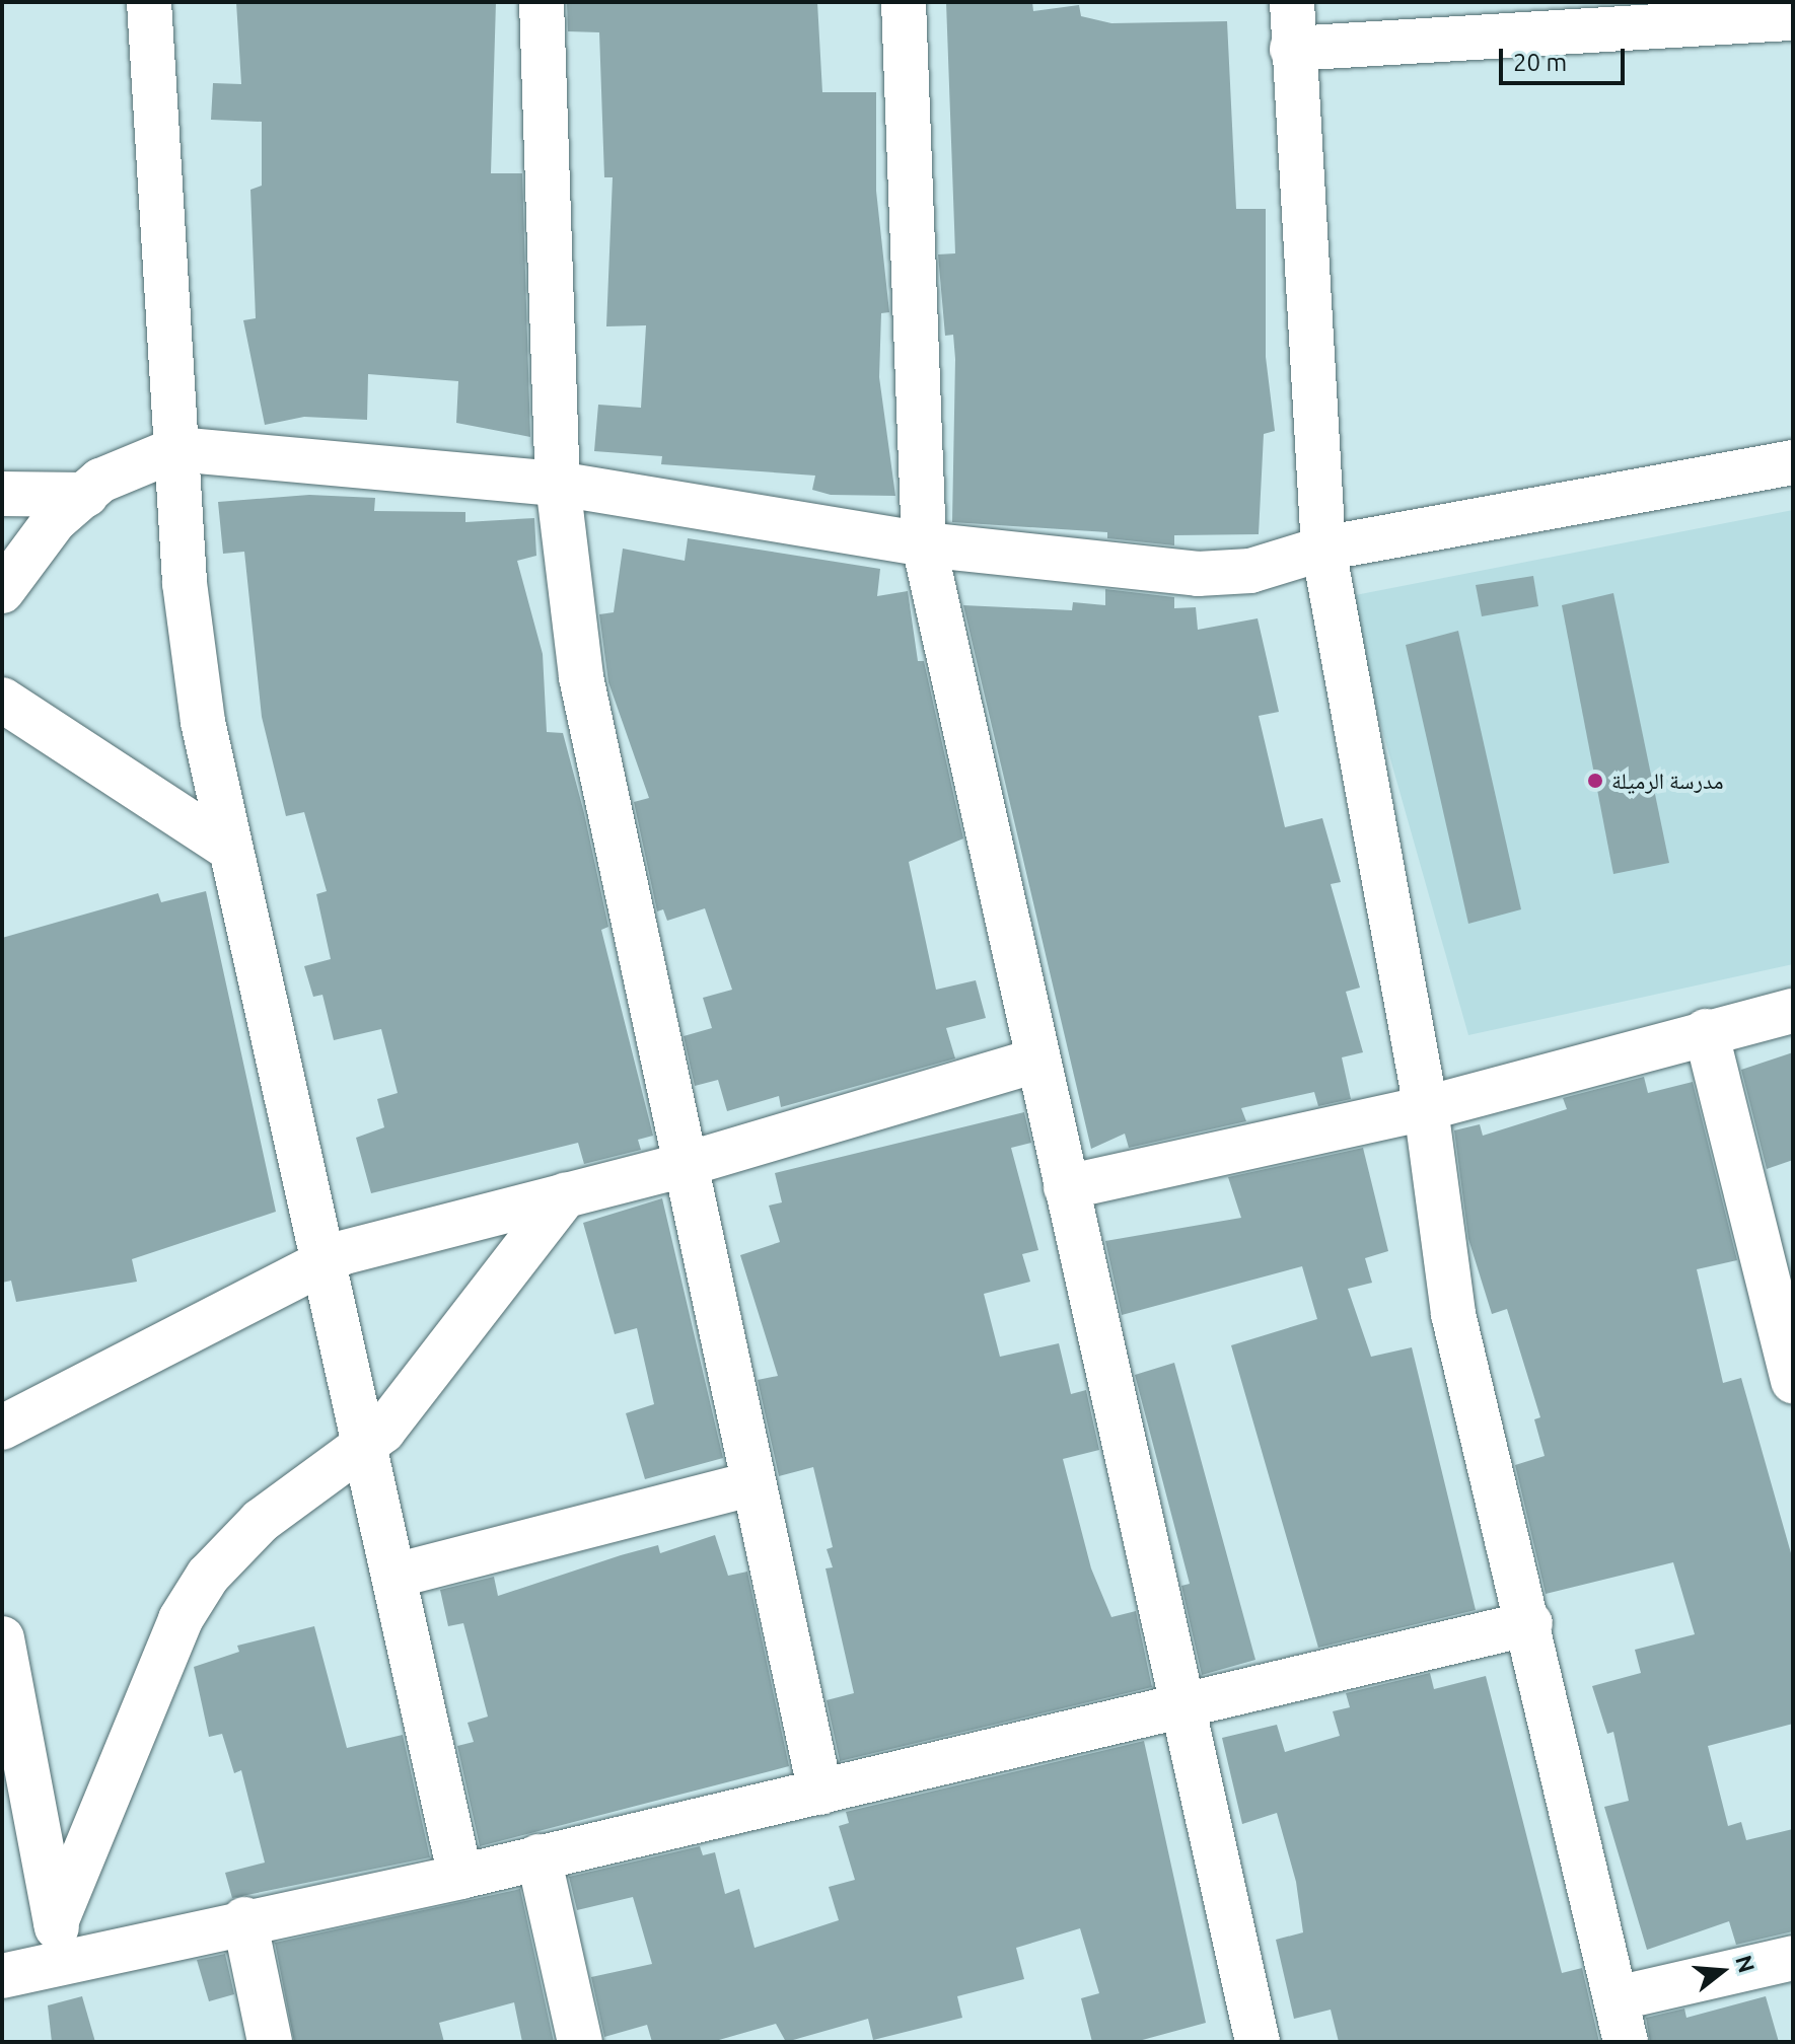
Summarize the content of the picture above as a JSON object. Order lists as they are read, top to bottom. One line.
{"places":["مدرسة الرميلة"],"scale_bar":"20 m","north":"right"}
